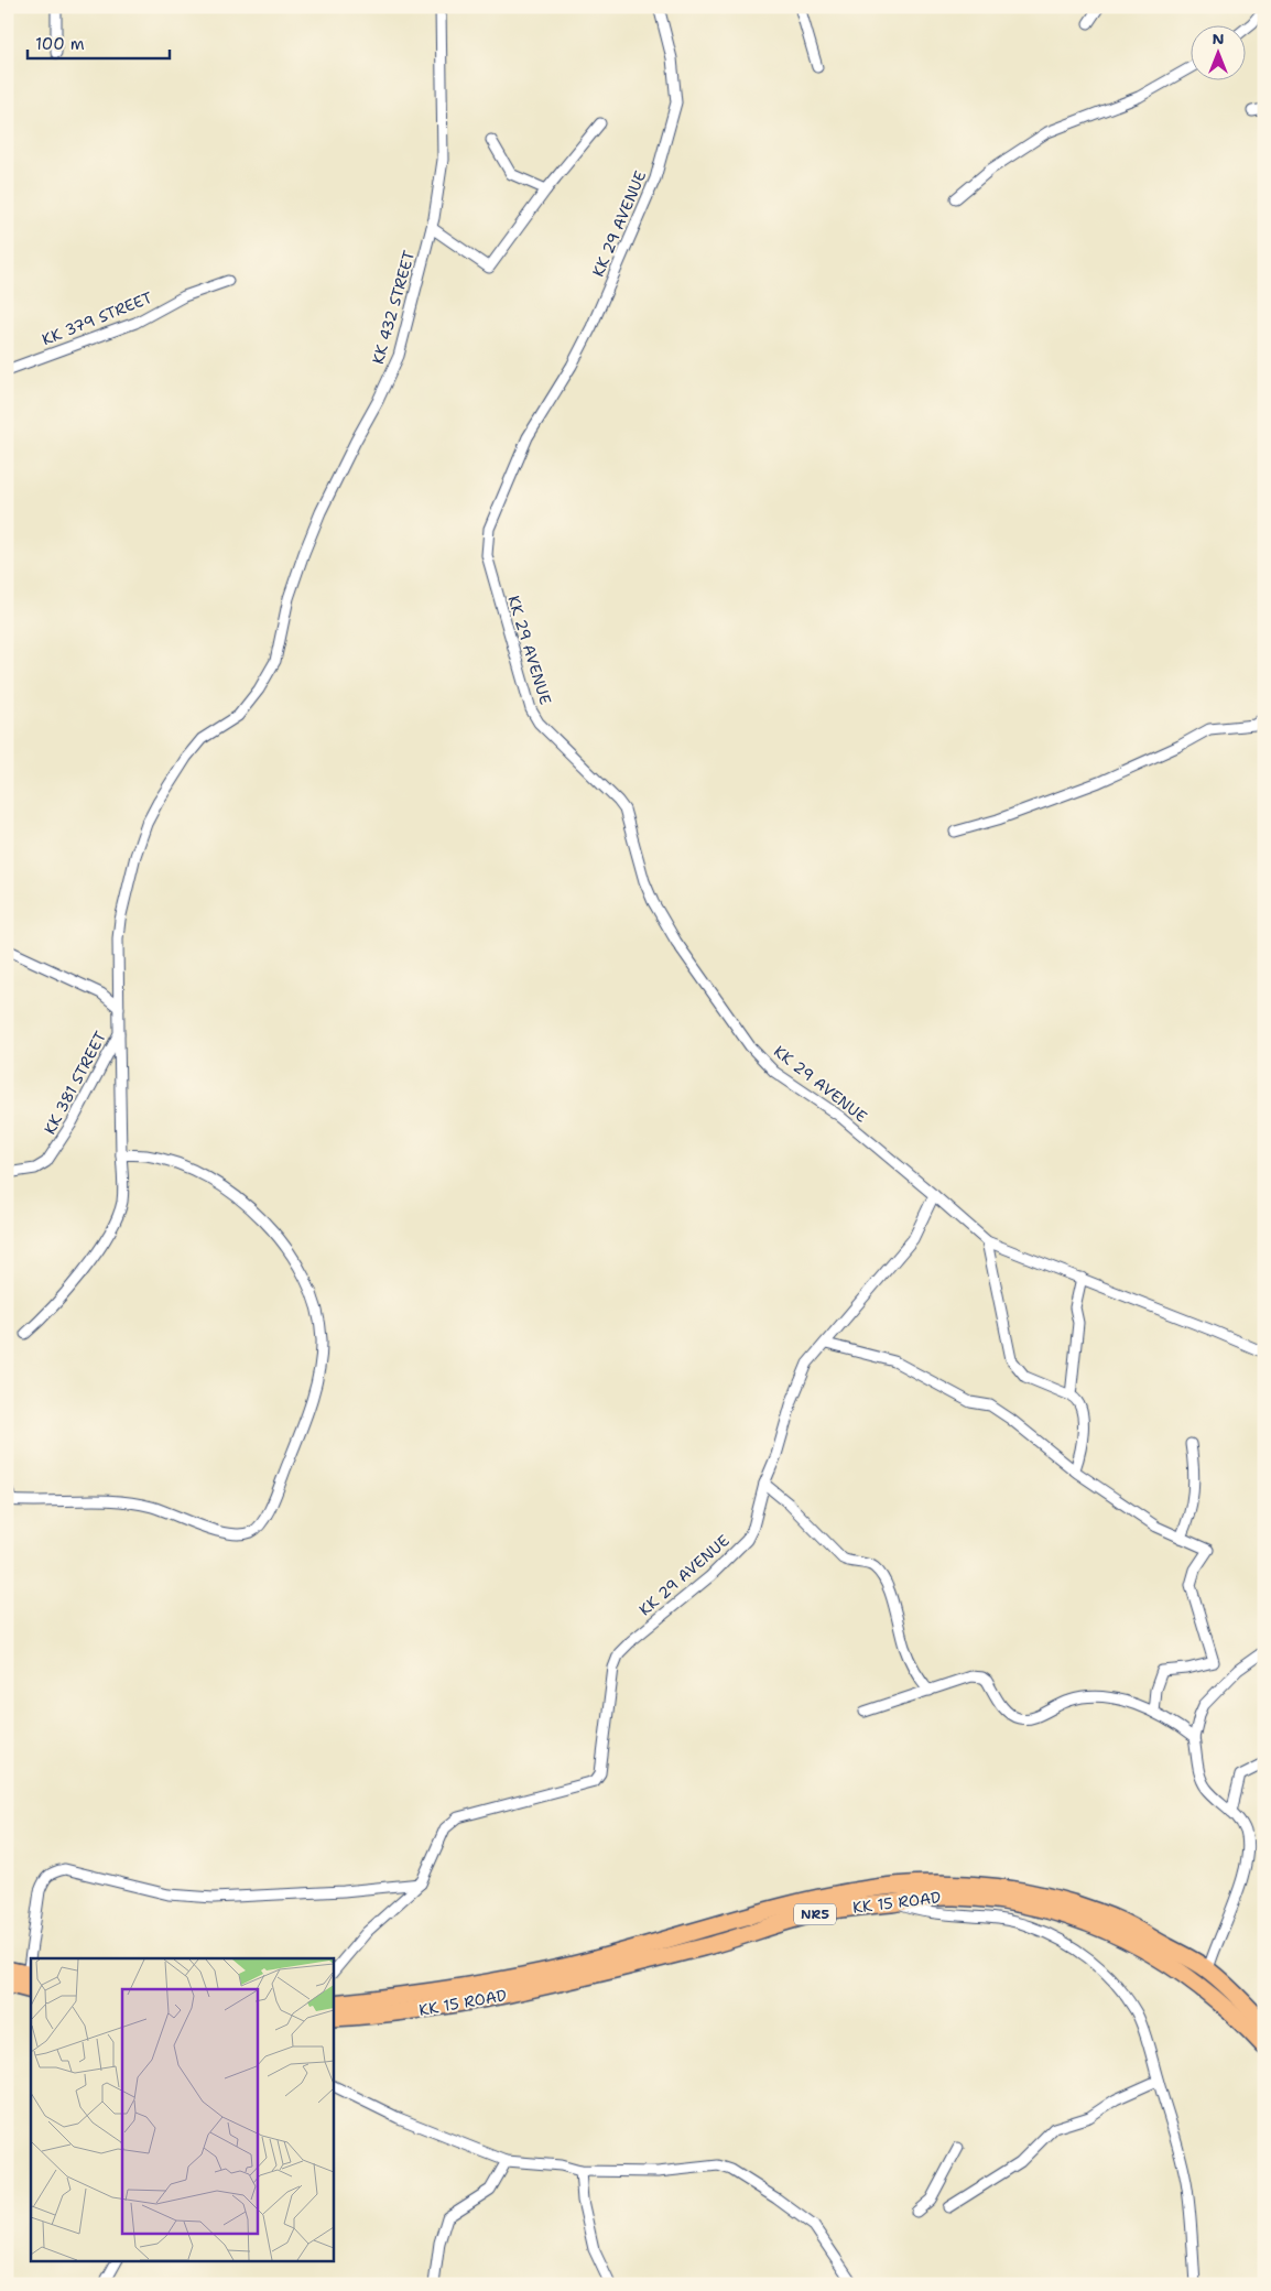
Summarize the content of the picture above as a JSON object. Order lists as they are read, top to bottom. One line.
{"streets":{"highway":["KK 15 ROAD","NR5"],"street":["KK 29 AVENUE","KK 432 STREET","KK 379 STREET","KK 381 STREET"]},"crossings":[["KK 432 STREET","KK 381 STREET"]],"scale_bar":"100 m","north":"top"}
